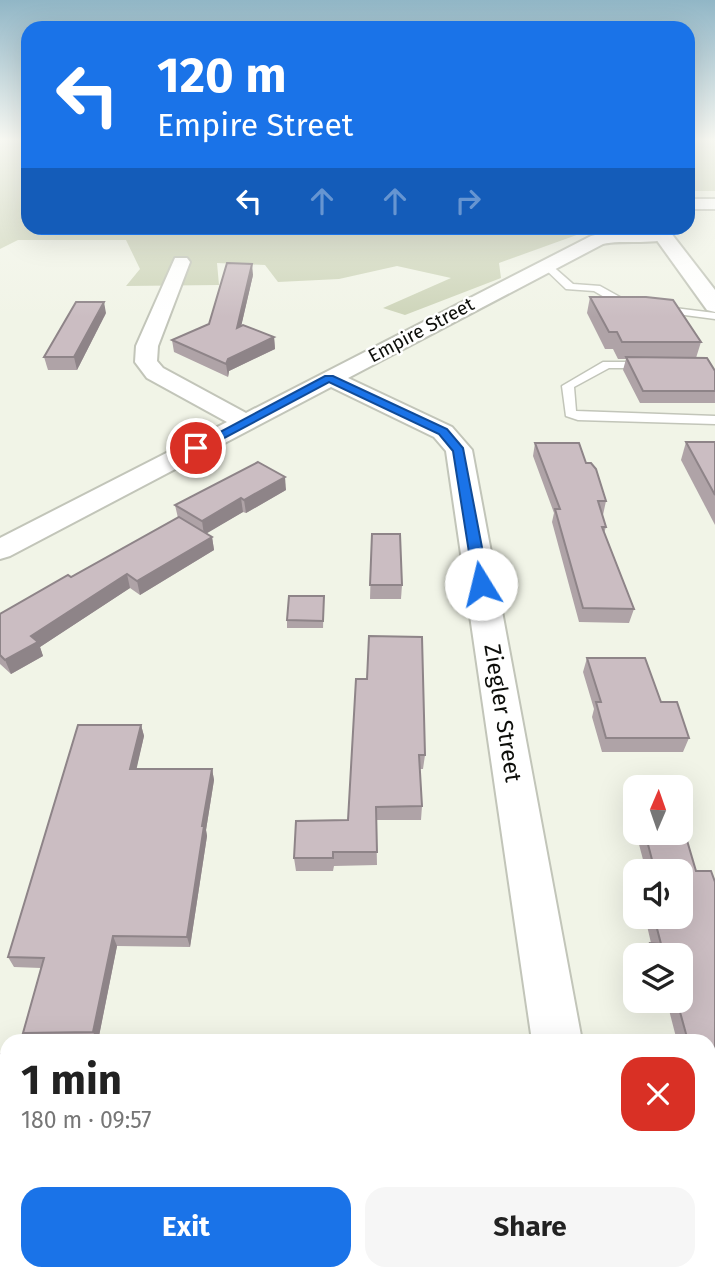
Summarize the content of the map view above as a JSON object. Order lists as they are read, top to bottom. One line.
{"streets":{"street":["Empire Street","Ziegler Street"]},"crossings":[["Empire Street","Ziegler Street"]],"north":"top","page":{"turn":["120 m","Empire Street"],"heading":["1 min","180 m · 09:57"],"buttons":["Exit","Share"]}}
